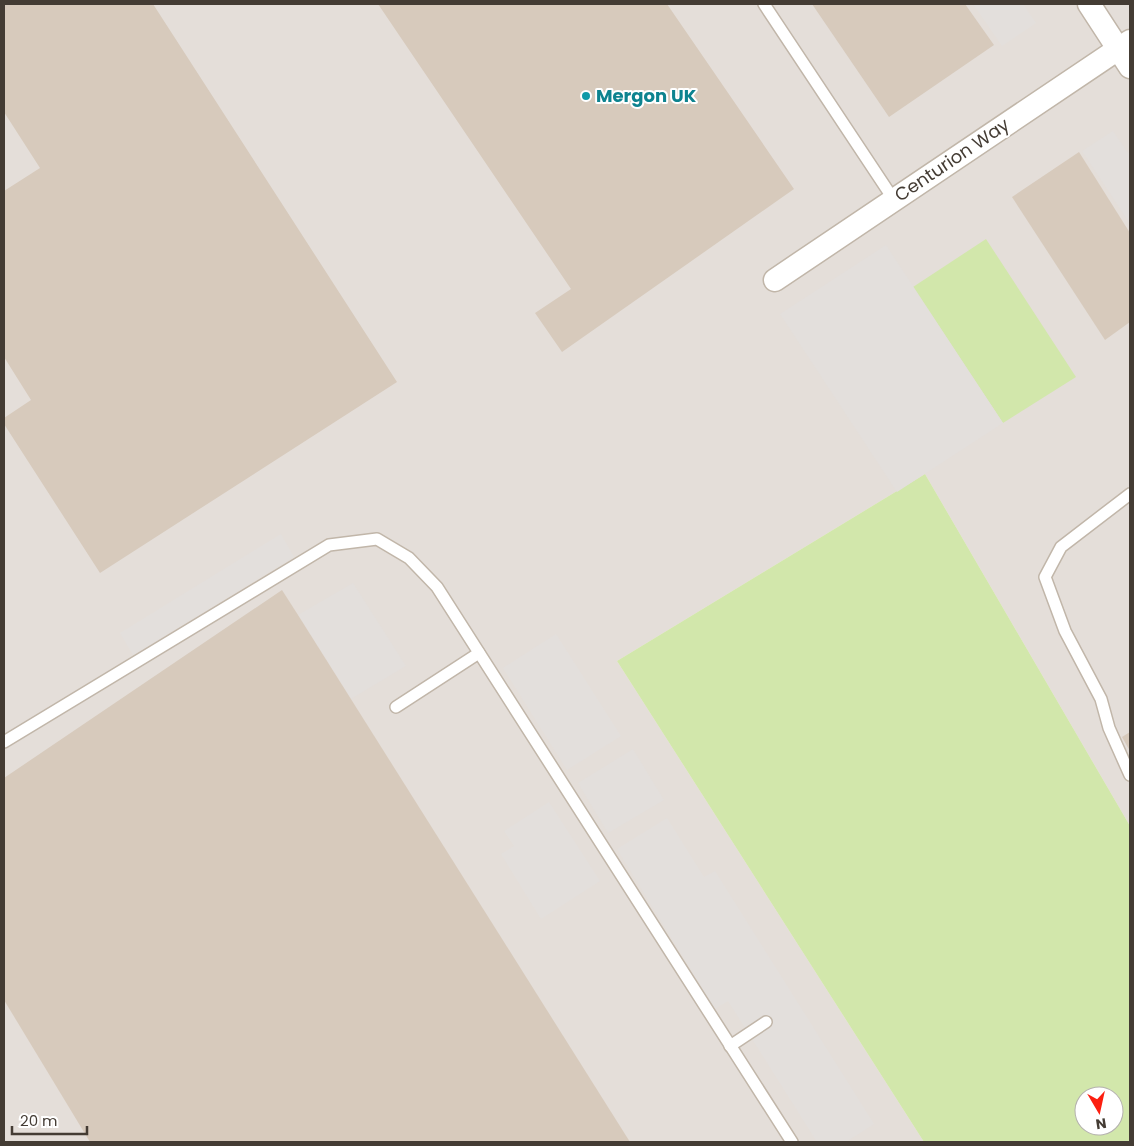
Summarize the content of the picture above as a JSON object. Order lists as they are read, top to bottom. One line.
{"streets":{"street":["Centurion Way"]},"places":["Mergon UK"],"scale_bar":"20 m","north":"bottom"}
